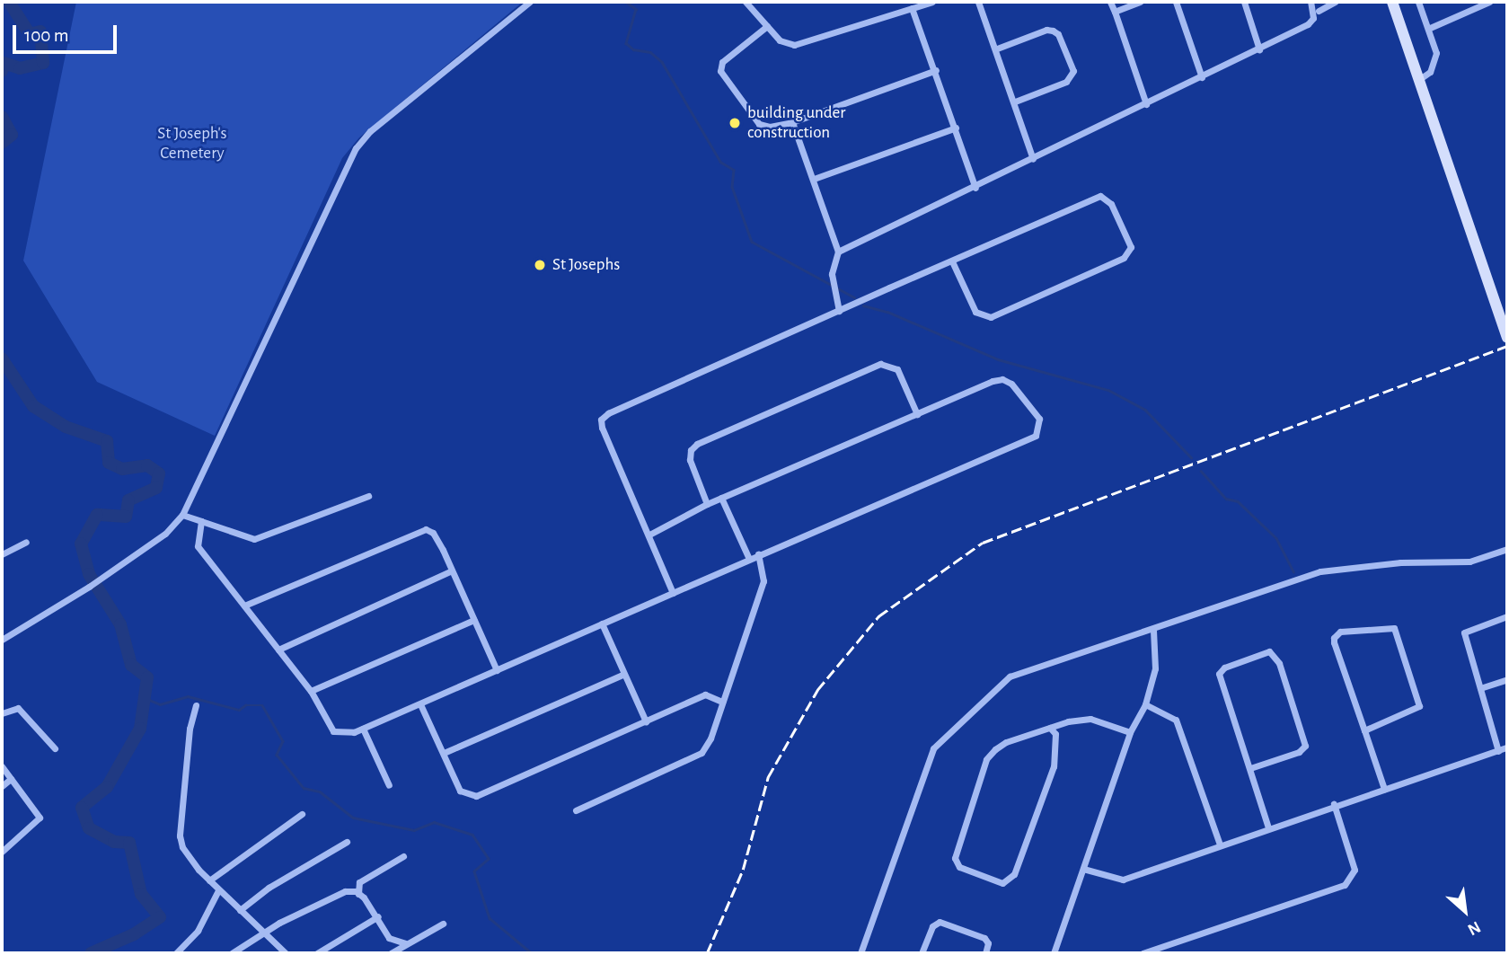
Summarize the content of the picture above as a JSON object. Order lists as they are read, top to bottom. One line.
{"parks":["St Joseph's Cemetery"],"places":["building under construction","St Josephs"],"scale_bar":"100 m","north":"bottom right"}
